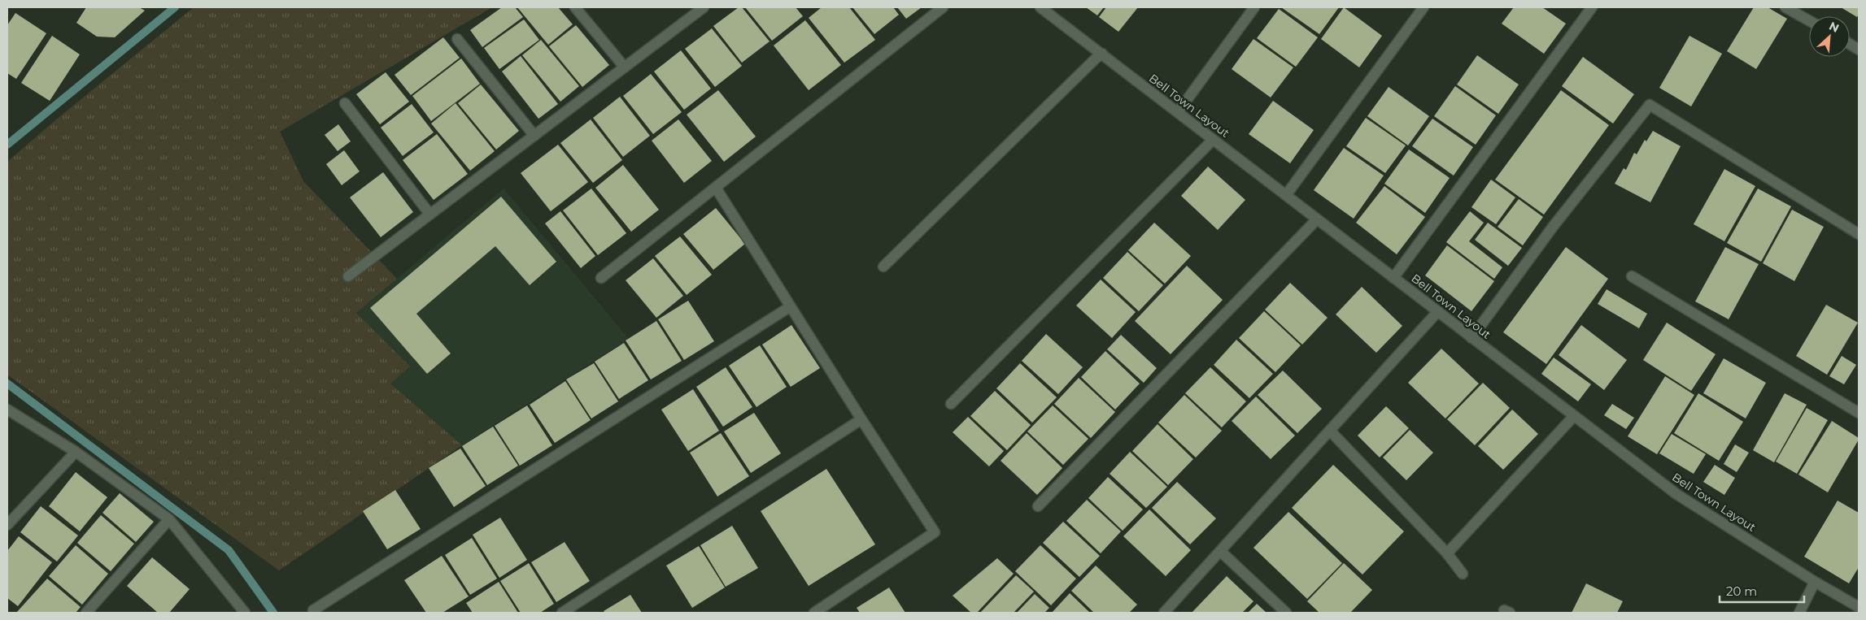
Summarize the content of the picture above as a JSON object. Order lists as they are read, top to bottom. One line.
{"streets":{"street":["Bell Town Layout"]},"scale_bar":"20 m","north":"top right"}
